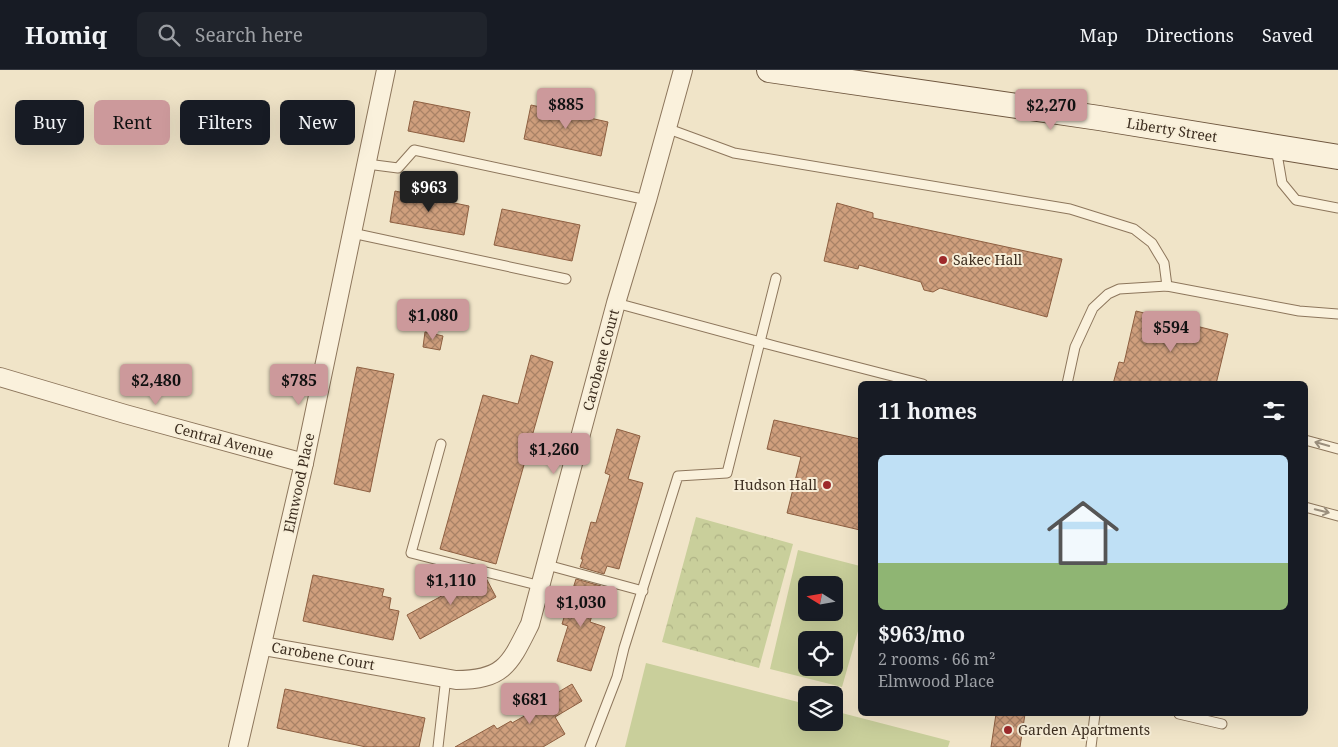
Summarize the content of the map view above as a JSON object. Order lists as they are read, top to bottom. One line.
{"streets":{"street":["Liberty Street","Carobene Court","Central Avenue","Elmwood Place"]},"crossings":[["Carobene Court","Elmwood Place"],["Central Avenue","Elmwood Place"]],"places":["Sakec Hall","Hudson Hall","Garden Apartments"],"north":"left","page":{"header":"Homiq","search":"Search here","nav":["Map","Directions","Saved"],"price":["$885","$2,270","$963","$1,080","$594","$2,480","$785","$1,260","$1,110","$1,030","$681"],"chip":["Buy","Rent","Filters","New"],"heading":"11 homes","list":[{"name":"$963/mo","note":"2 rooms · 66 m² · Elmwood Place"}]}}
